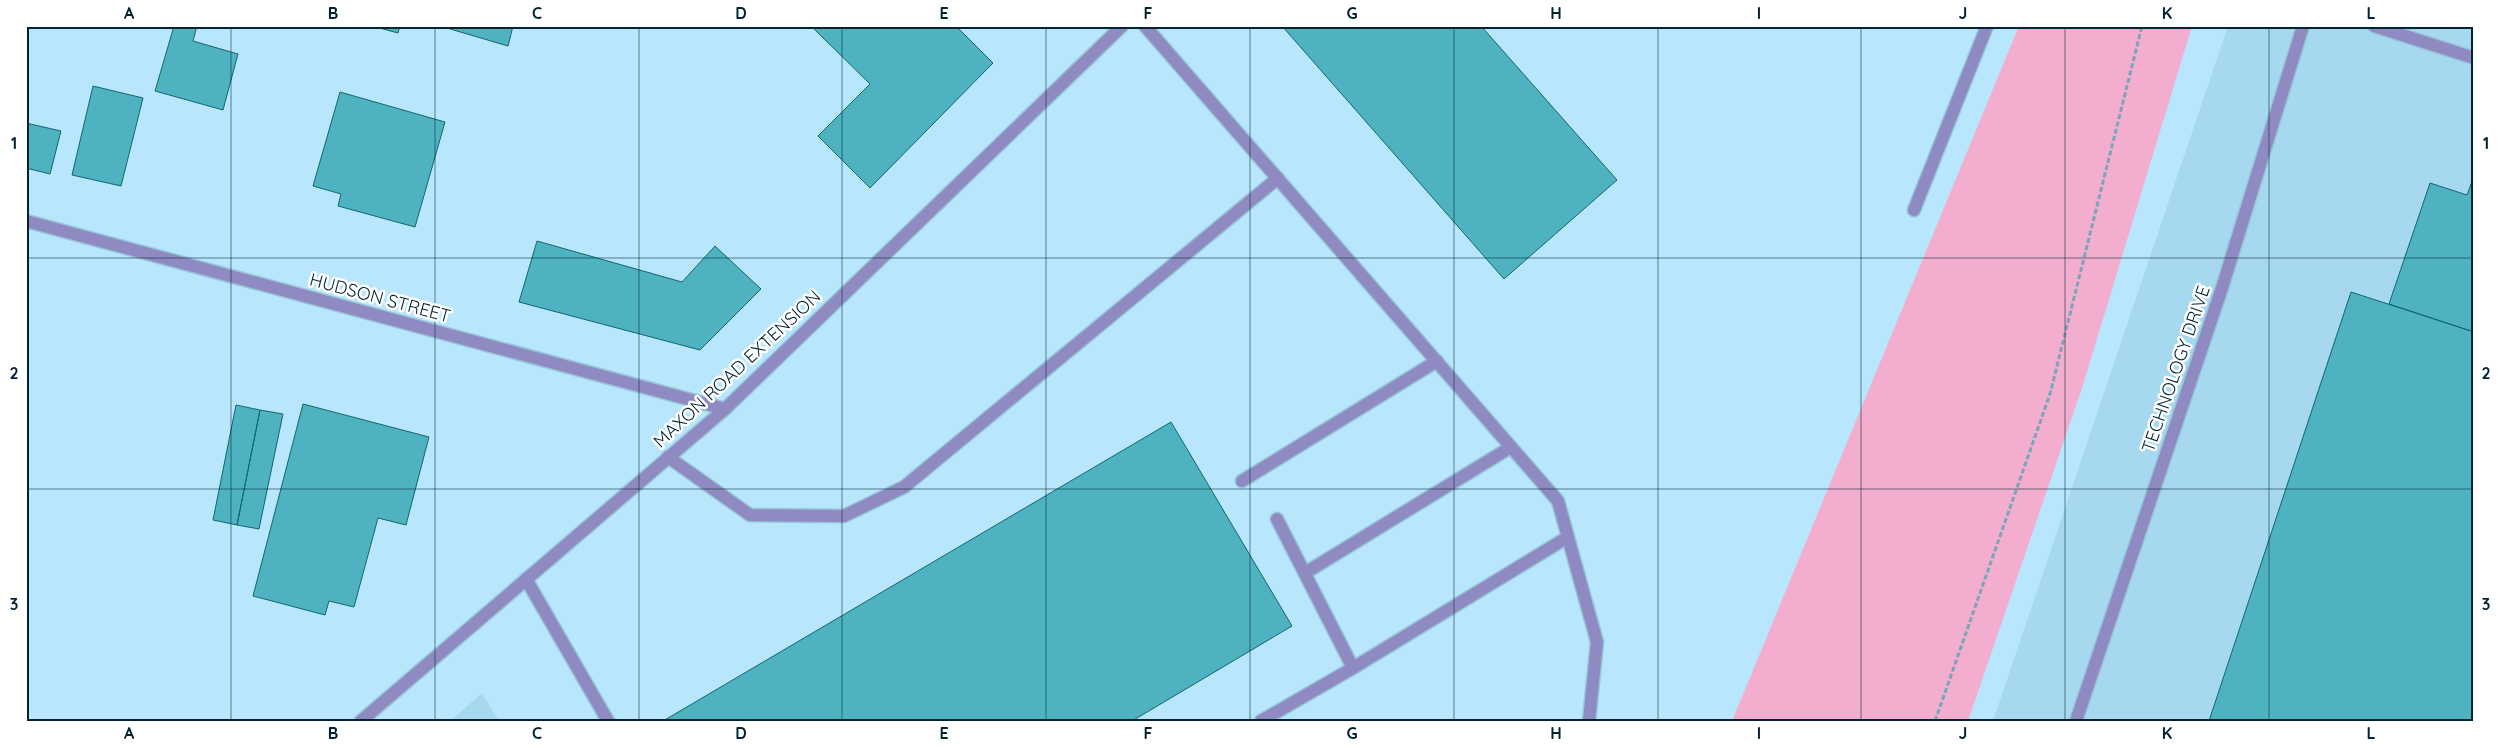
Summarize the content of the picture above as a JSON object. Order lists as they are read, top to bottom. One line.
{"streets":{"street":["HUDSON STREET","MAXON ROAD EXTENSION","TECHNOLOGY DRIVE"]},"crossings":[["HUDSON STREET","MAXON ROAD EXTENSION"]],"grid":{"columns":["A","B","C","D","E","F","G","H","I","J","K","L"],"rows":["1","2","3"]}}
